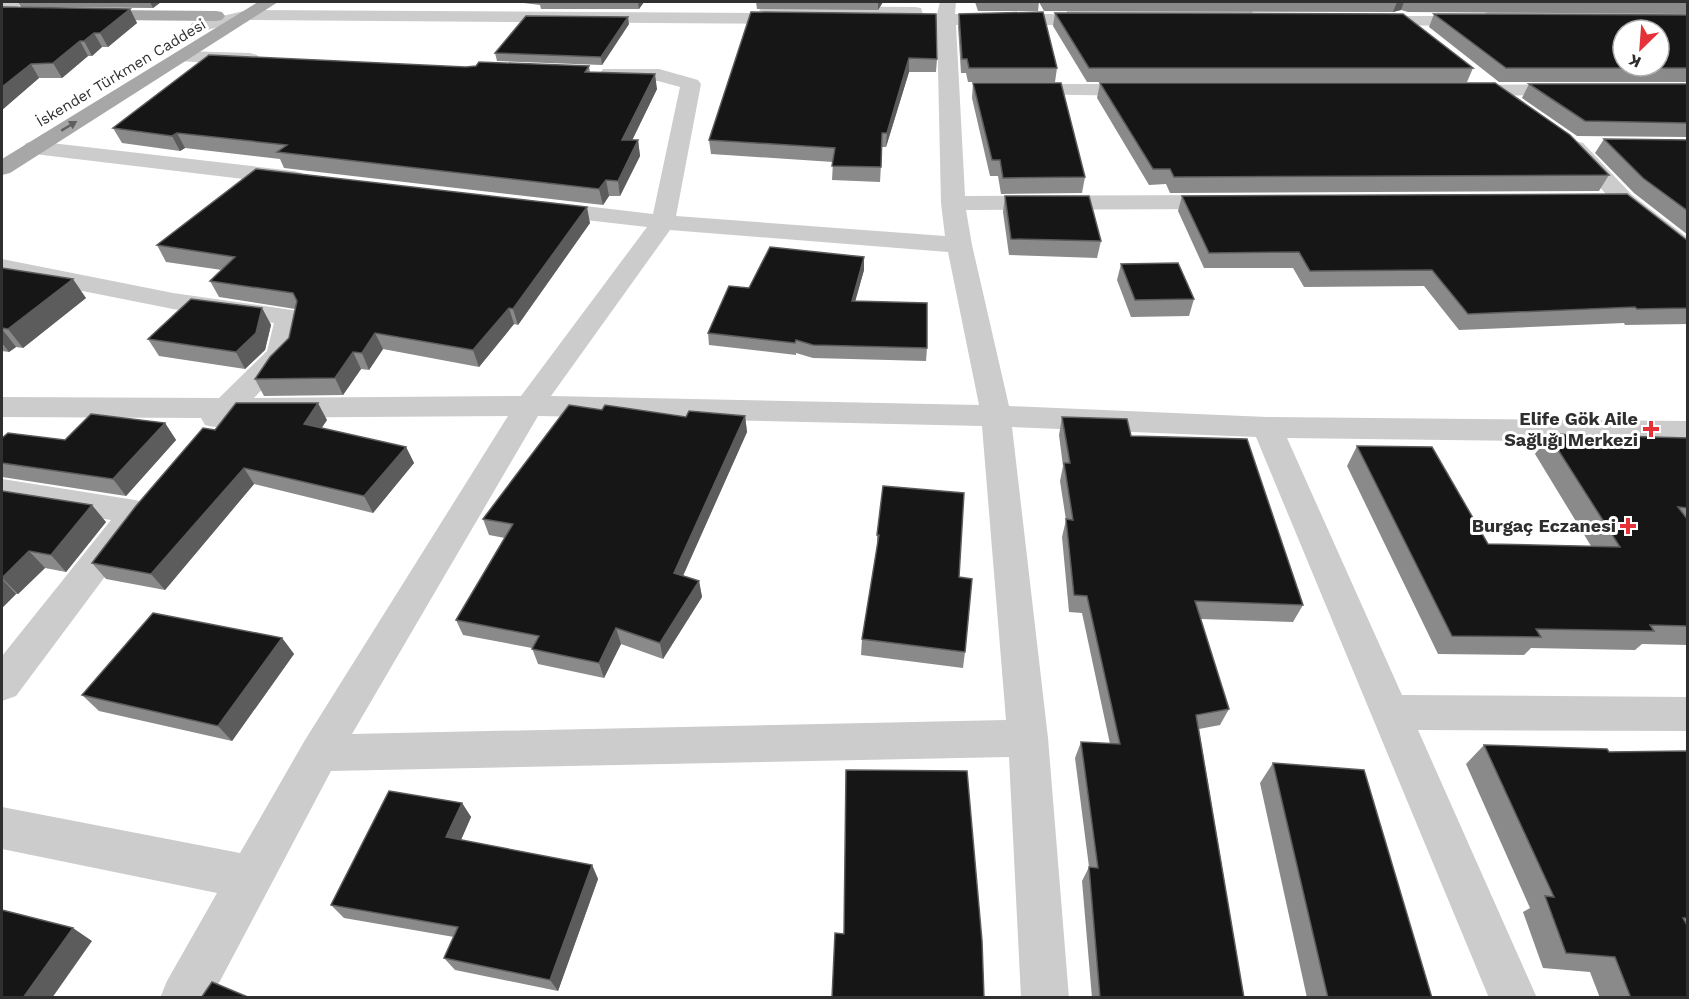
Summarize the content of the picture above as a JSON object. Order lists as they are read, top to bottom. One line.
{"streets":{"main road":["İskender Türkmen Caddesi"]},"places":{"health":["Elife Gök Aile Sağlığı Merkezi","Burgaç Eczanesi"]},"north":"bottom left"}
